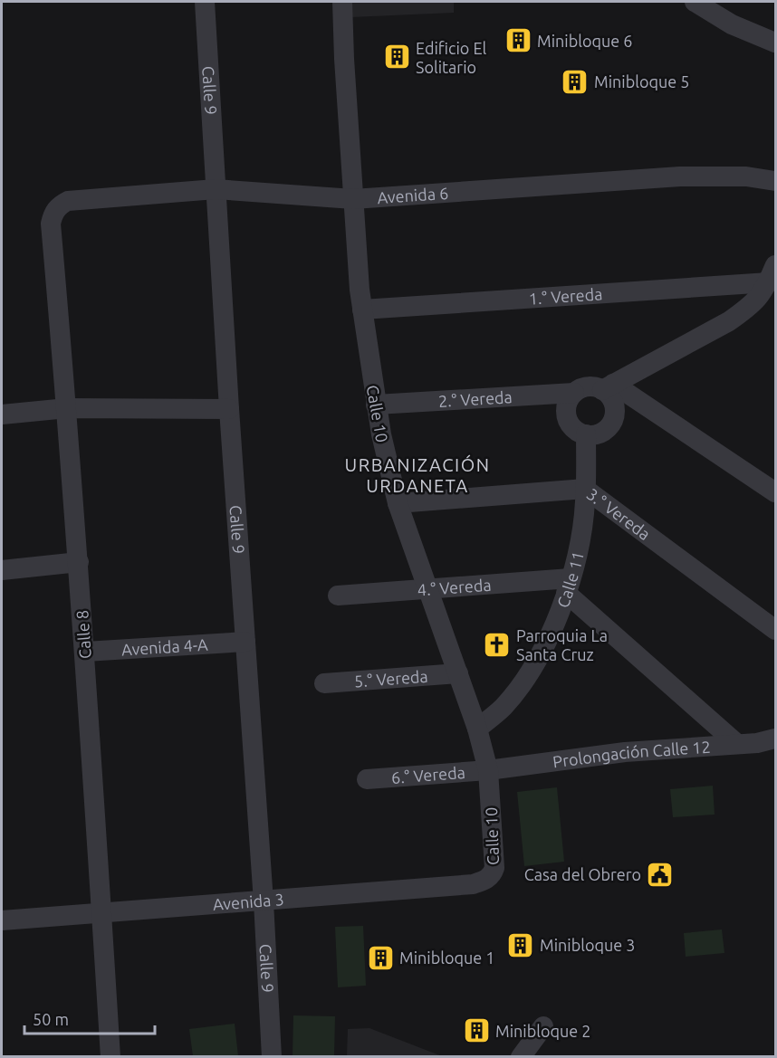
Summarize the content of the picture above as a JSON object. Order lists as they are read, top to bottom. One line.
{"streets":{"street":["Calle 9","Avenida 6","1.° Vereda","2.° Vereda","Calle 10","3.° Vereda","Calle 11","4.° Vereda","Calle 8","Avenida 4-A","5.° Vereda","Prolongación Calle 12","6.° Vereda","Avenida 3"]},"crossings":[["Calle 9","Avenida 6"],["Calle 9","Avenida 4-A"],["Calle 9","Avenida 3"],["Avenida 6","Calle 10"],["Avenida 6","Calle 8"],["1.° Vereda","Calle 10"],["2.° Vereda","Calle 10"],["2.° Vereda","Calle 11"],["Calle 10","3.° Vereda"],["Calle 10","Calle 11"],["Calle 10","4.° Vereda"],["Calle 10","5.° Vereda"],["Calle 10","Prolongación Calle 12"],["Calle 10","6.° Vereda"],["Calle 10","Avenida 3"],["3.° Vereda","Calle 11"],["Calle 11","4.° Vereda"],["Calle 8","Avenida 4-A"],["Calle 8","Avenida 3"],["Prolongación Calle 12","6.° Vereda"]],"districts":["URBANIZACIÓN URDANETA"],"places":{"building":["Minibloque 6","Edificio El Solitario","Minibloque 5","Minibloque 3","Minibloque 1","Minibloque 2"],"church":["Parroquia La Santa Cruz"],"public building":["Casa del Obrero"]},"scale_bar":"50 m"}
